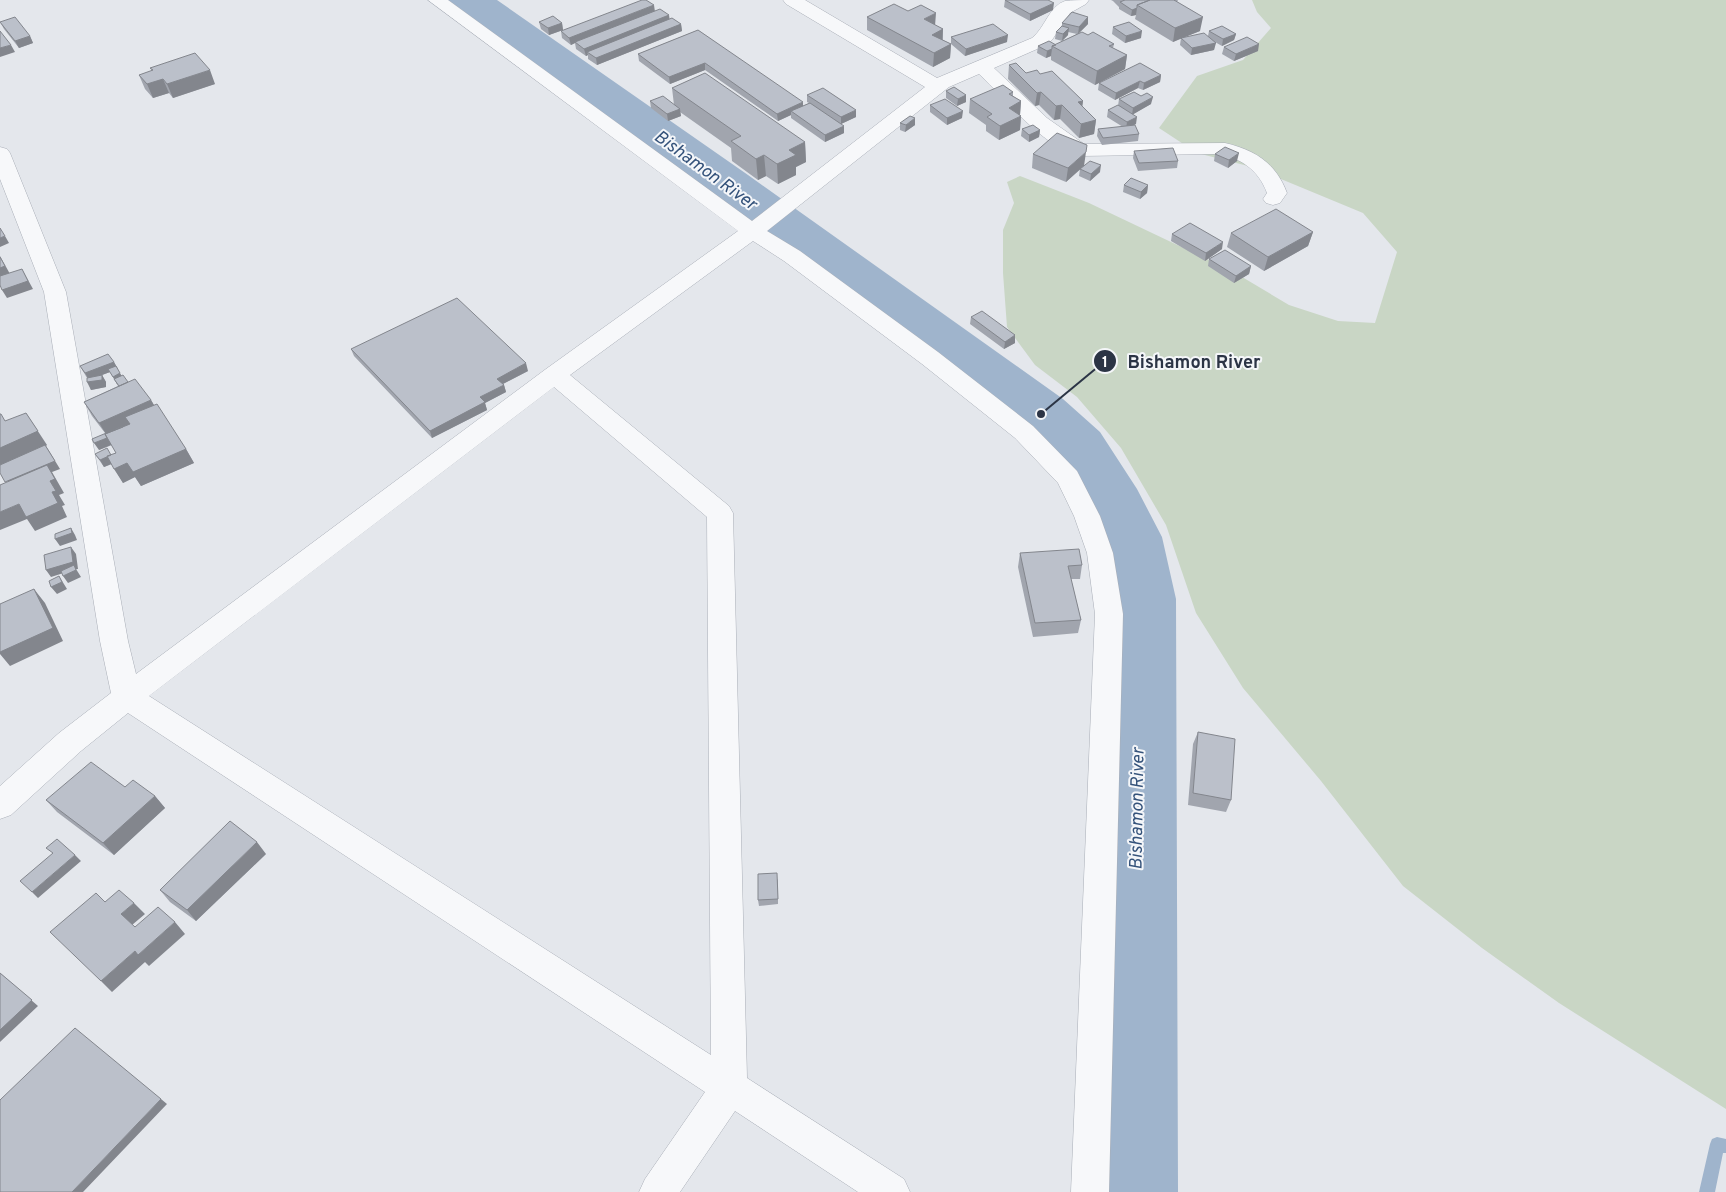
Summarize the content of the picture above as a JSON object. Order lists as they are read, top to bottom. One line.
{"water":["Bishamon River"],"places":["Bishamon River"]}
